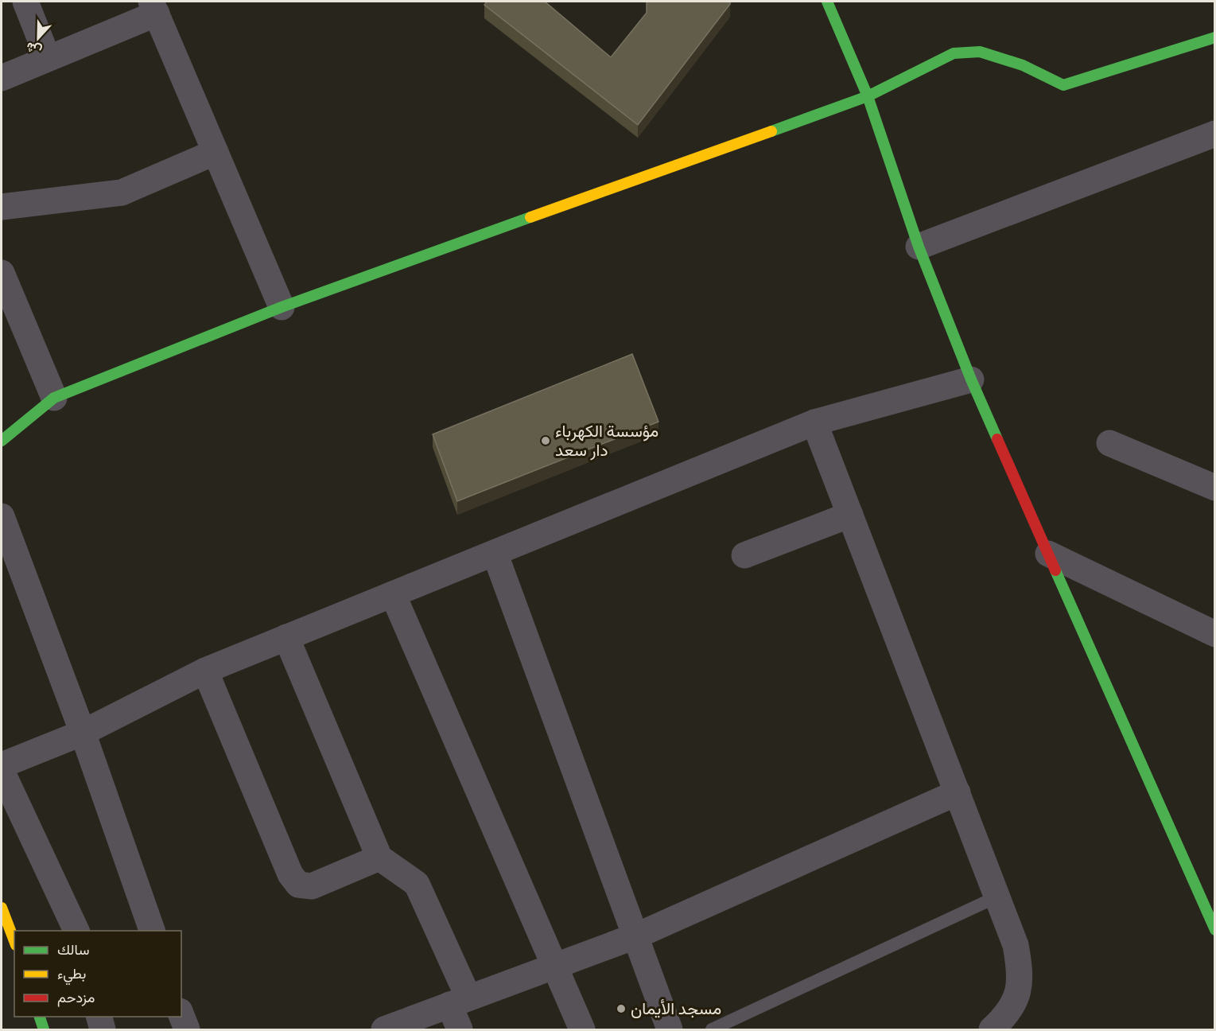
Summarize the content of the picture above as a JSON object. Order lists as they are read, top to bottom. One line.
{"places":["مؤسسة الكهرباء دار سعد","مسجد الأيمان"],"legend":["سالك","بطيء","مزدحم"],"north":"bottom"}
